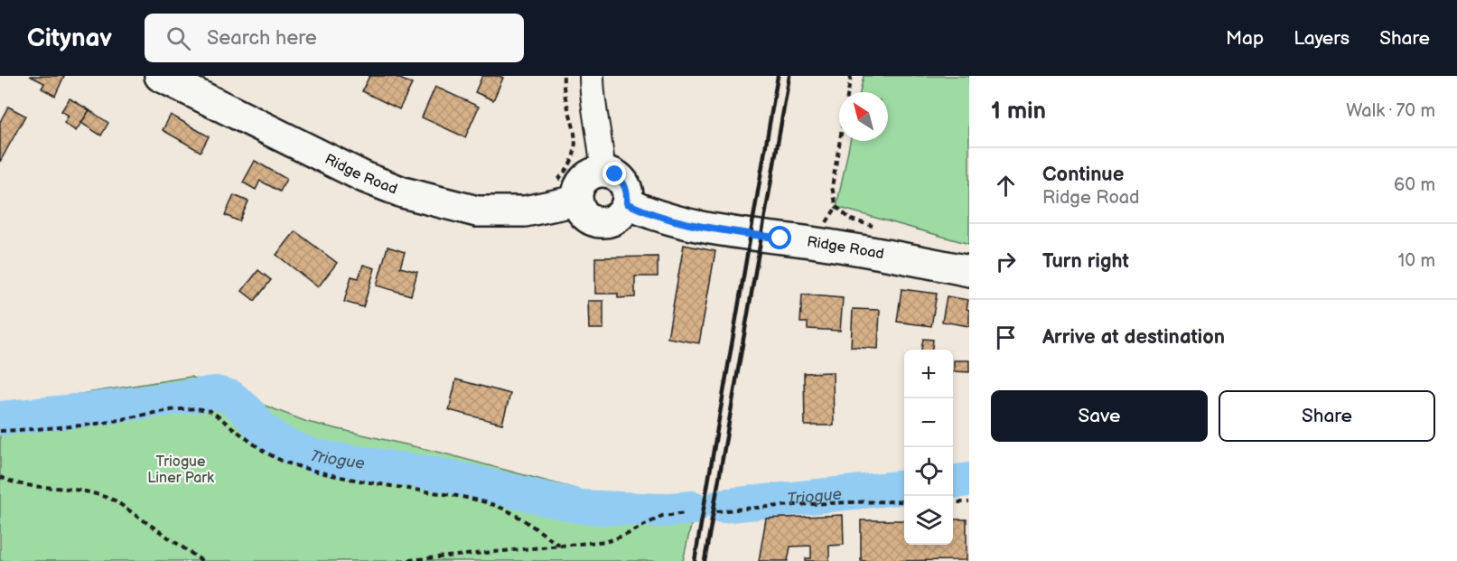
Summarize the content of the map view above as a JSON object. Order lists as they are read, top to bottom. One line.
{"streets":{"street":["Ridge Road"]},"water":["Triogue"],"parks":["Triogue Liner Park"],"north":"top left","page":{"header":"Citynav","search":"Search here","nav":["Map","Layers","Share"],"heading":["1 min","Walk · 70 m"],"list":[["Continue","Ridge Road","60 m"],["Turn right","10 m"],"Arrive at destination"],"map_buttons":["+","−"],"buttons":["Save","Share"]}}
